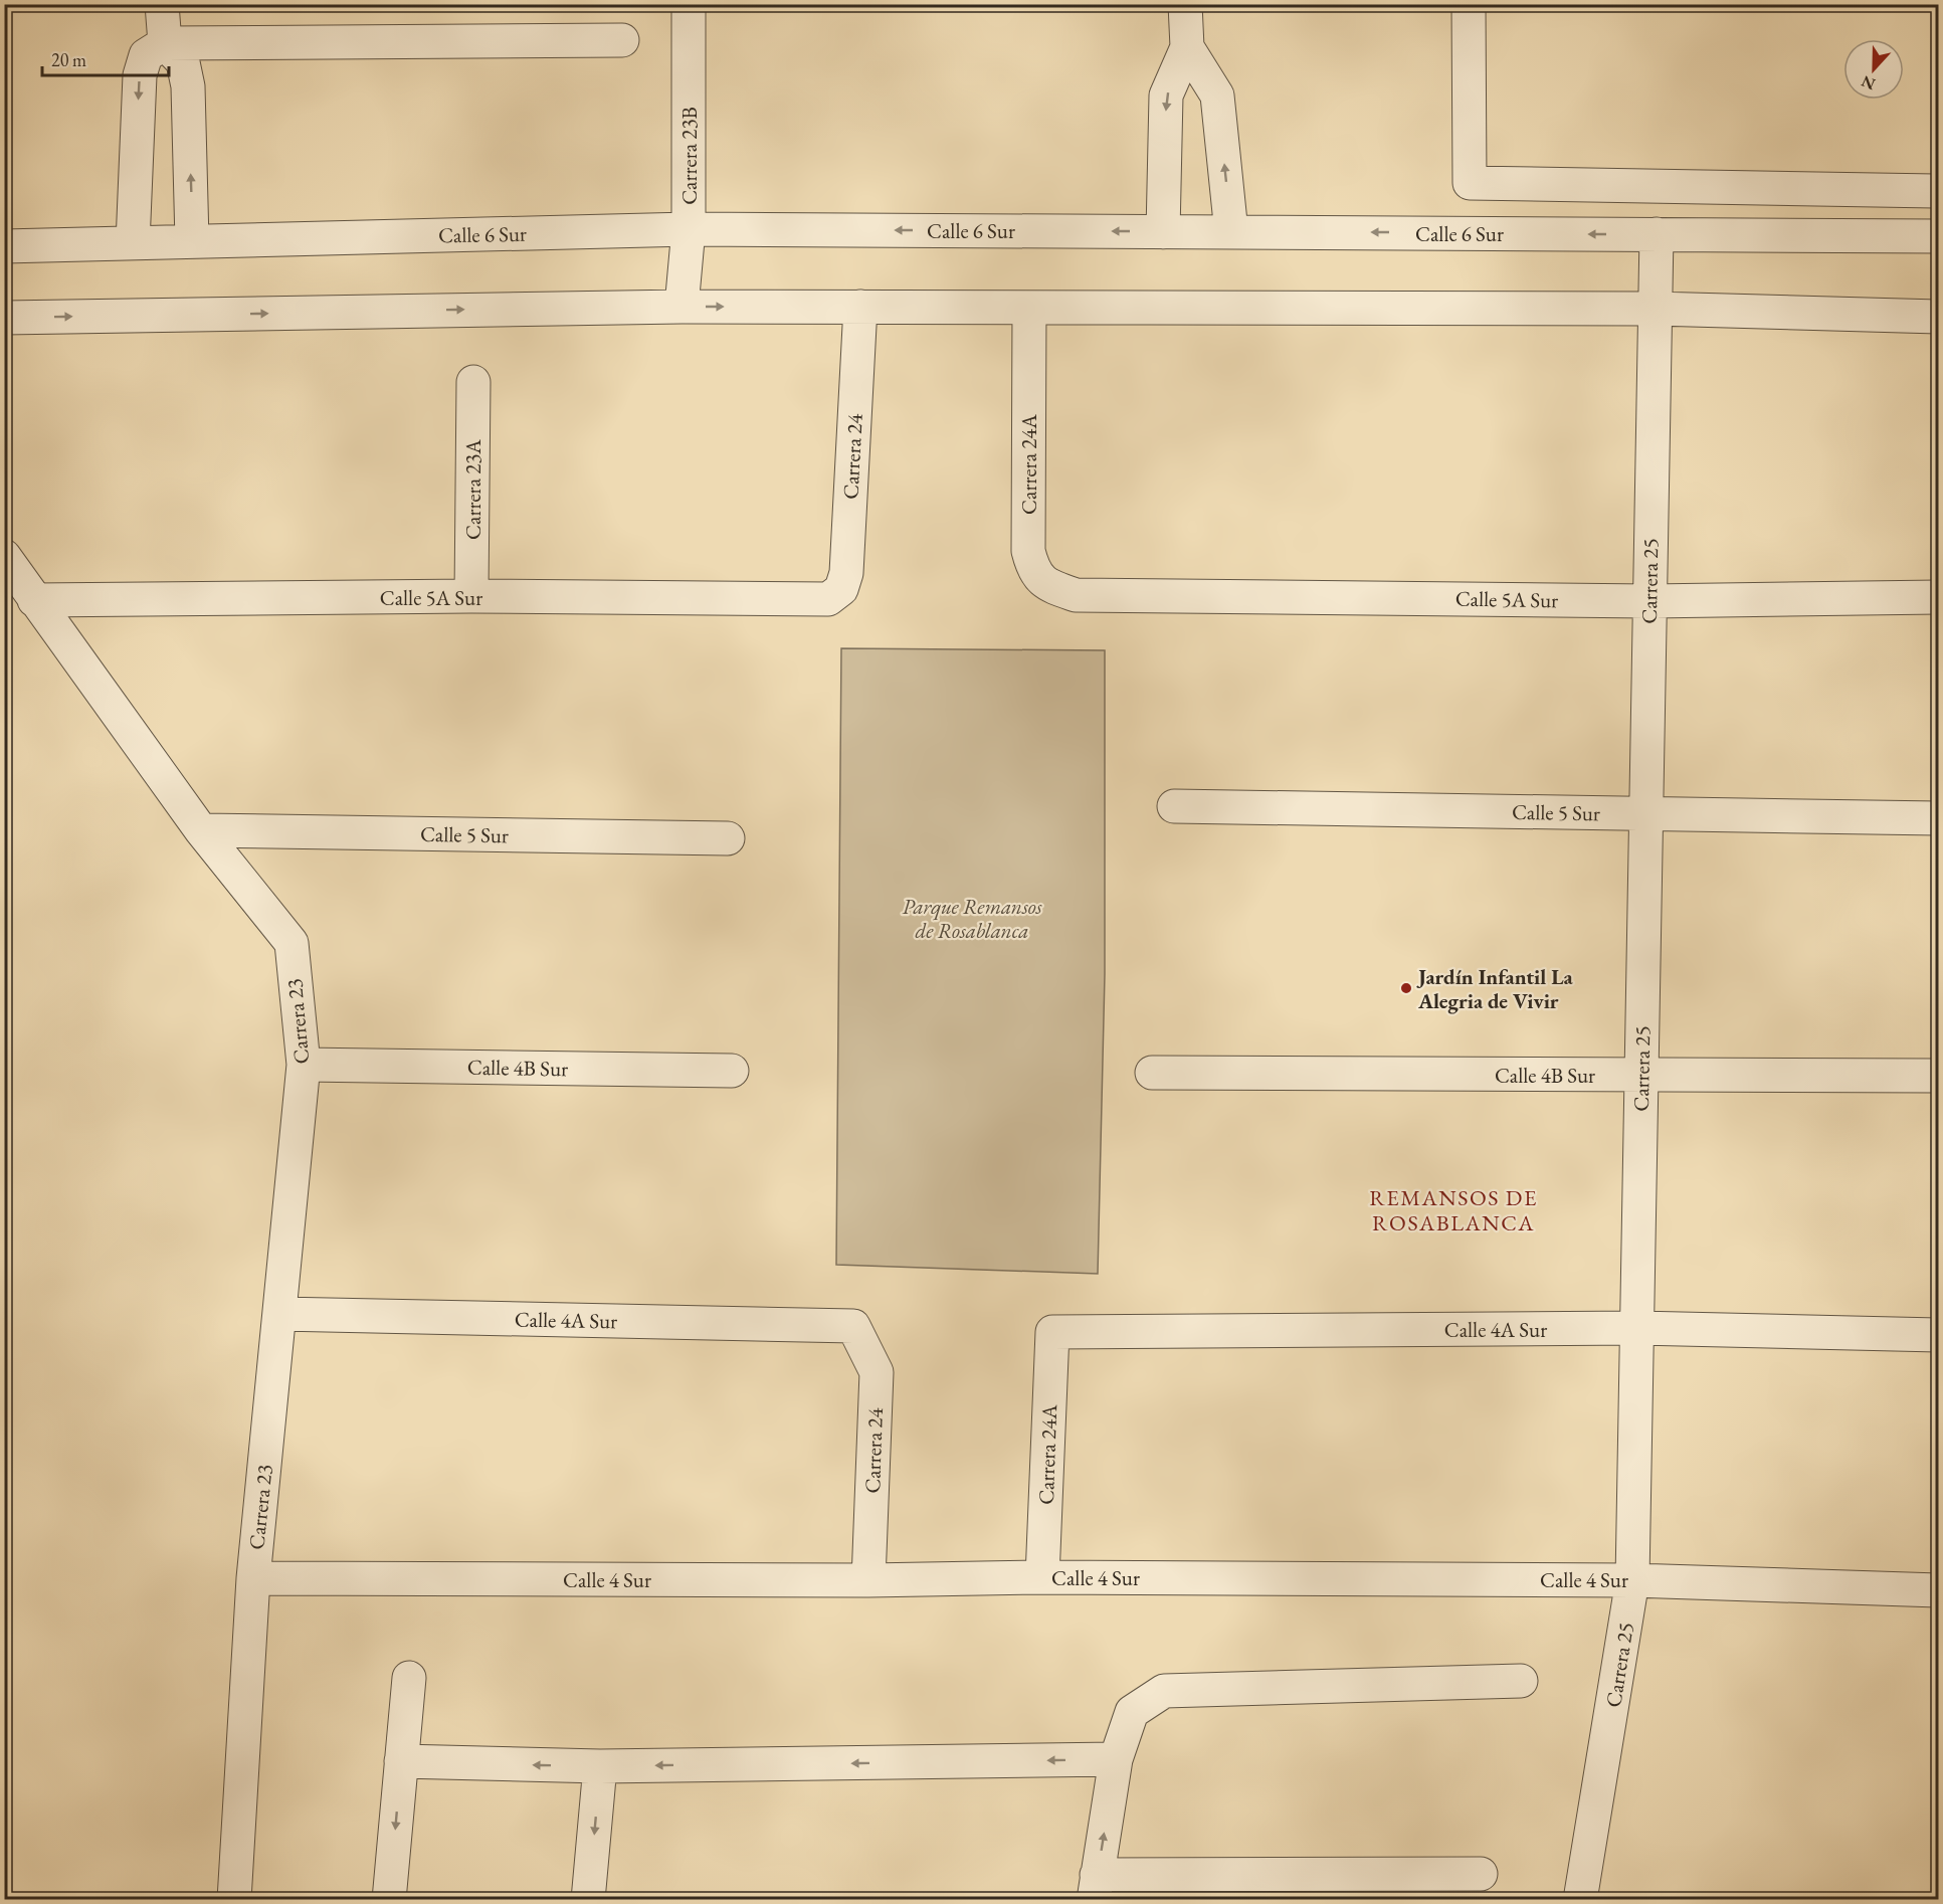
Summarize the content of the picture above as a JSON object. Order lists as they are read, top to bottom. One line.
{"streets":{"street":["Carrera 23B","Calle 6 Sur","Carrera 24","Carrera 24A","Carrera 23A","Carrera 25","Calle 5A Sur","Calle 5 Sur","Carrera 23","Calle 4B Sur","Calle 4A Sur","Calle 4 Sur"]},"crossings":[["Carrera 23B","Calle 6 Sur"],["Calle 6 Sur","Carrera 25"],["Carrera 24","Calle 5A Sur"],["Carrera 24","Calle 4A Sur"],["Carrera 24","Calle 4 Sur"],["Carrera 24A","Calle 5A Sur"],["Carrera 24A","Calle 4A Sur"],["Carrera 24A","Calle 4 Sur"],["Carrera 23A","Calle 5A Sur"],["Carrera 25","Calle 5A Sur"],["Carrera 25","Calle 5 Sur"],["Carrera 25","Calle 4B Sur"],["Carrera 25","Calle 4A Sur"],["Carrera 25","Calle 4 Sur"],["Calle 5A Sur","Carrera 23"],["Calle 5 Sur","Carrera 23"],["Carrera 23","Calle 4B Sur"],["Carrera 23","Calle 4A Sur"],["Carrera 23","Calle 4 Sur"]],"districts":["REMANSOS DE ROSABLANCA"],"parks":["Parque Remansos de Rosablanca"],"places":["Jardín Infantil La Alegria de Vivir"],"scale_bar":"20 m","north":"bottom"}
